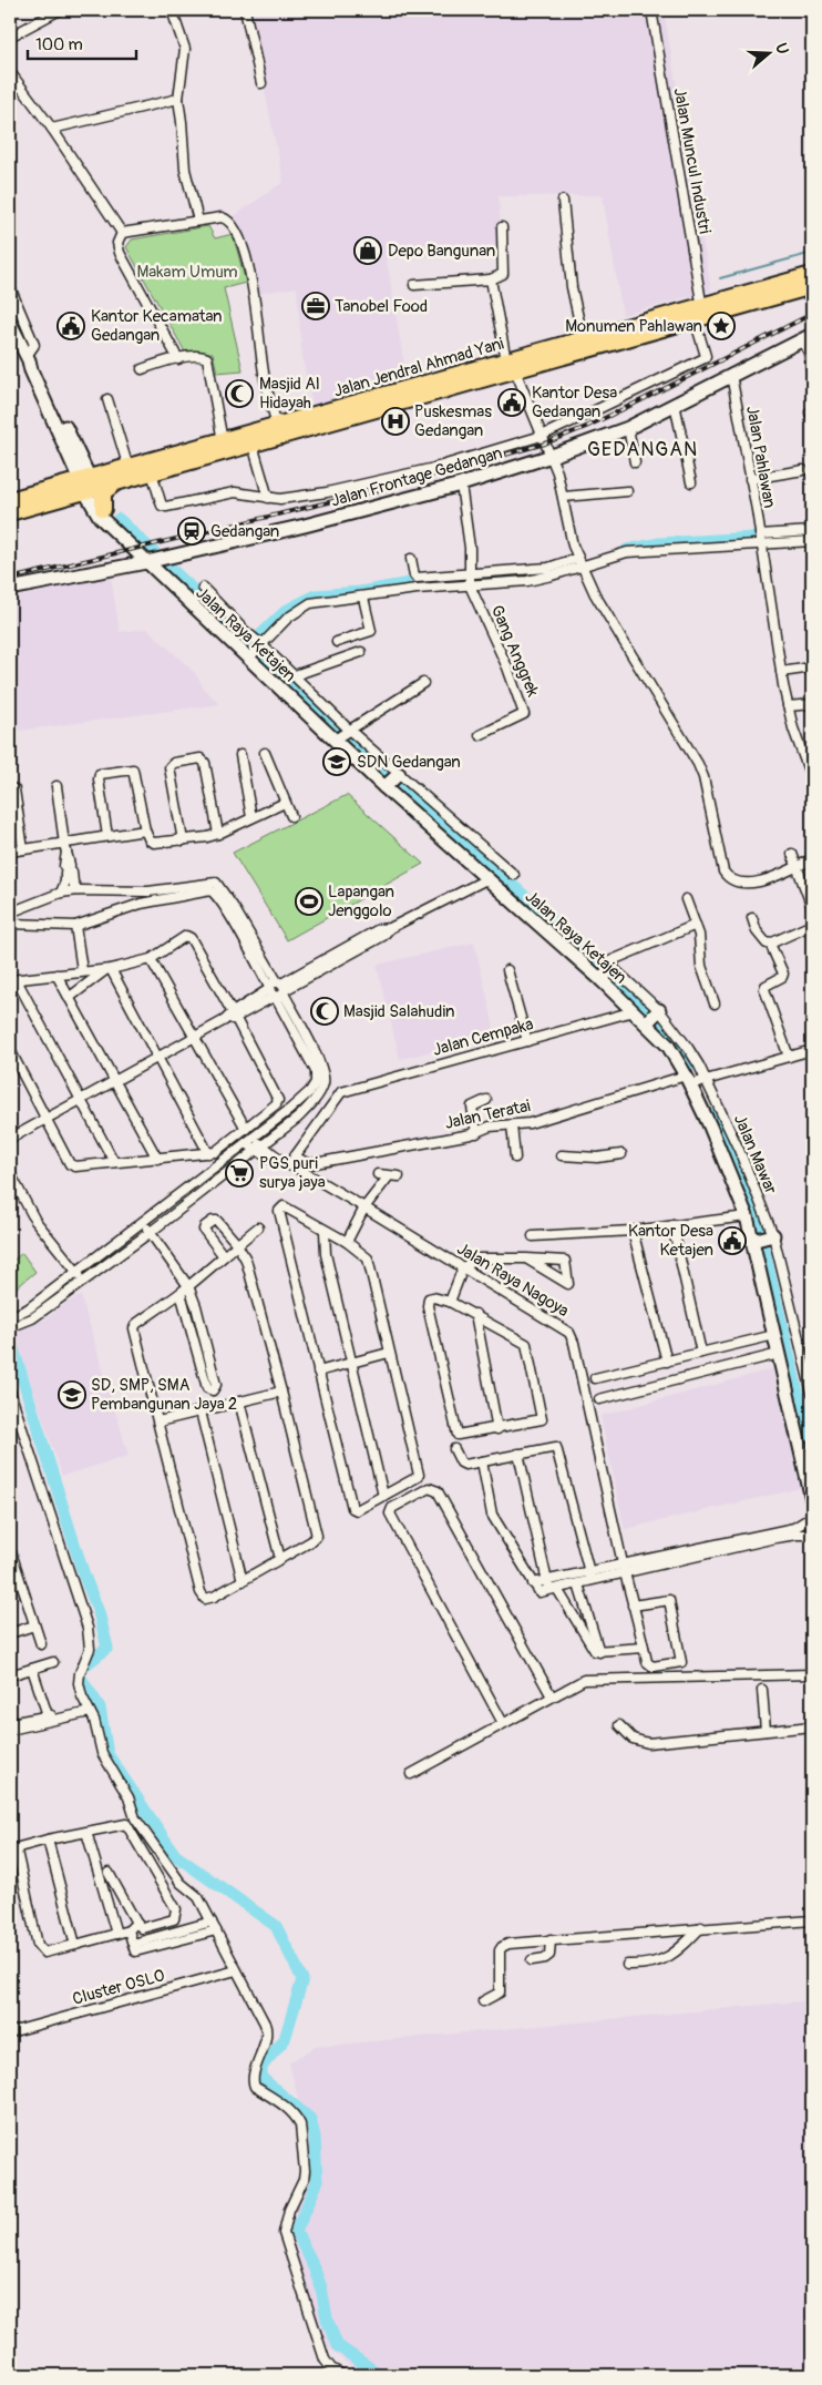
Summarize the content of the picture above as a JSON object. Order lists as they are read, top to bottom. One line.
{"streets":{"highway":["Jalan Jendral Ahmad Yani"],"street":["Jalan Muncul Industri","Jalan Pahlawan","Jalan Frontage Gedangan","Jalan Raya Ketajen","Gang Anggrek","Jalan Cempaka","Jalan Teratai","Jalan Mawar","Jalan Raya Nagoya","Cluster OSLO"]},"crossings":[["Jalan Muncul Industri","Jalan Jendral Ahmad Yani"],["Jalan Jendral Ahmad Yani","Jalan Raya Ketajen"],["Jalan Pahlawan","Jalan Frontage Gedangan"],["Jalan Frontage Gedangan","Jalan Raya Ketajen"],["Jalan Raya Ketajen","Jalan Cempaka"],["Jalan Raya Ketajen","Jalan Teratai"],["Jalan Raya Ketajen","Jalan Mawar"],["Jalan Teratai","Jalan Mawar"],["Jalan Teratai","Jalan Raya Nagoya"]],"districts":["GEDANGAN"],"parks":["Makam Umum"],"places":{"shop":["Depo Bangunan"],"office":["Tanobel Food"],"public building":["Kantor Kecamatan Gedangan","Kantor Desa Gedangan","Kantor Desa Ketajen"],"place":["Monumen Pahlawan"],"mosque":["Masjid Al Hidayah","Masjid Salahudin"],"hospital":["Puskesmas Gedangan"],"station":["Gedangan"],"school or university":["SDN Gedangan","SD, SMP, SMA Pembangunan Jaya 2"],"sports":["Lapangan Jenggolo"],"supermarket":["PGS puri surya jaya"]},"scale_bar":"100 m","north":"right"}
